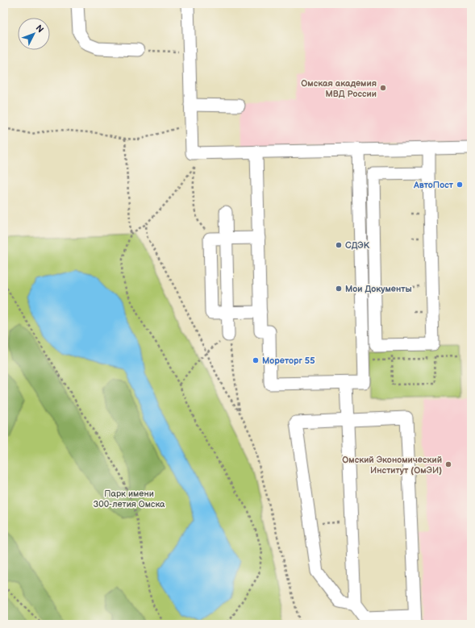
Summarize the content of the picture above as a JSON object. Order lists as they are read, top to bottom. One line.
{"parks":["Парк имени 300-летия Омска"],"places":["Омская академия МВД России","АвтоПост","СДЭК","Мои Документы","Мореторг 55","Омский Экономический Институт (ОмЭИ)"],"north":"top right"}
